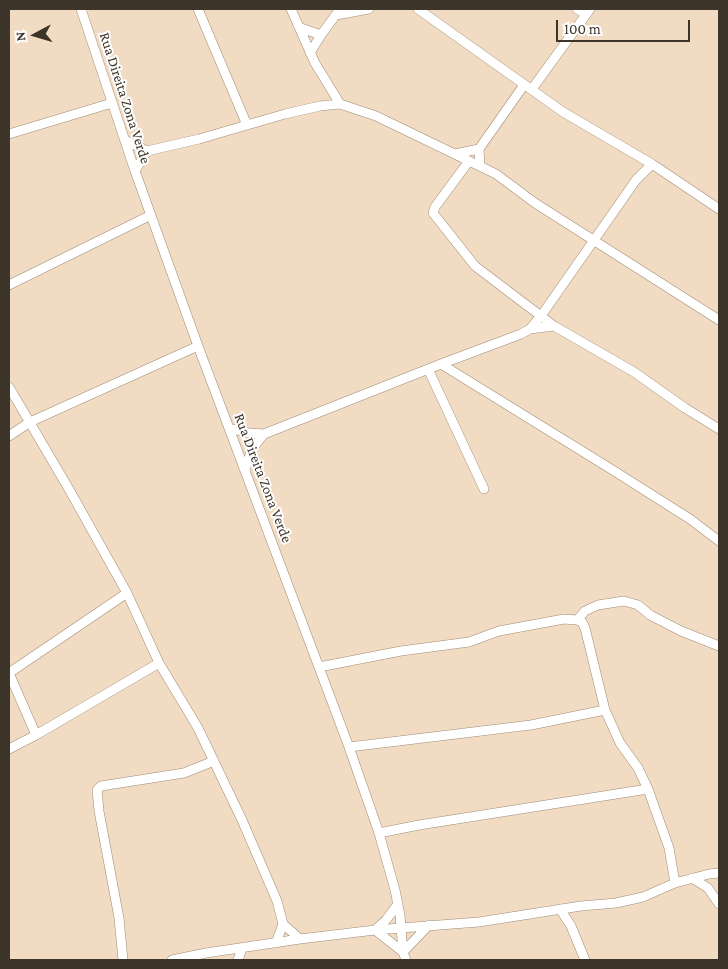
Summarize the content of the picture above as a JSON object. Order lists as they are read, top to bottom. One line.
{"streets":{"street":["Rua Direita Zona Verde"]},"scale_bar":"100 m","north":"left"}
